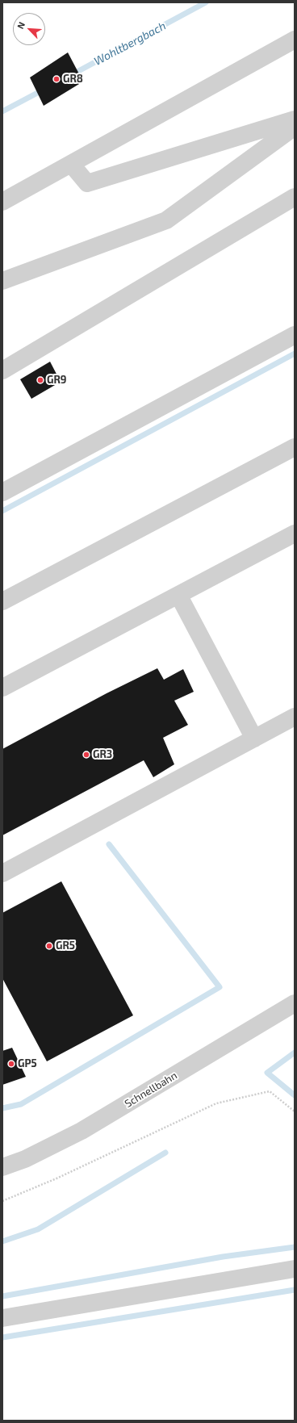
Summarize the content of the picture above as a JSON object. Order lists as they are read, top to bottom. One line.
{"streets":{"street":["Schnellbahn"]},"water":["Wohltbergbach"],"places":["GR8","GR9","GR3","GR5","GP5"],"north":"top left"}
